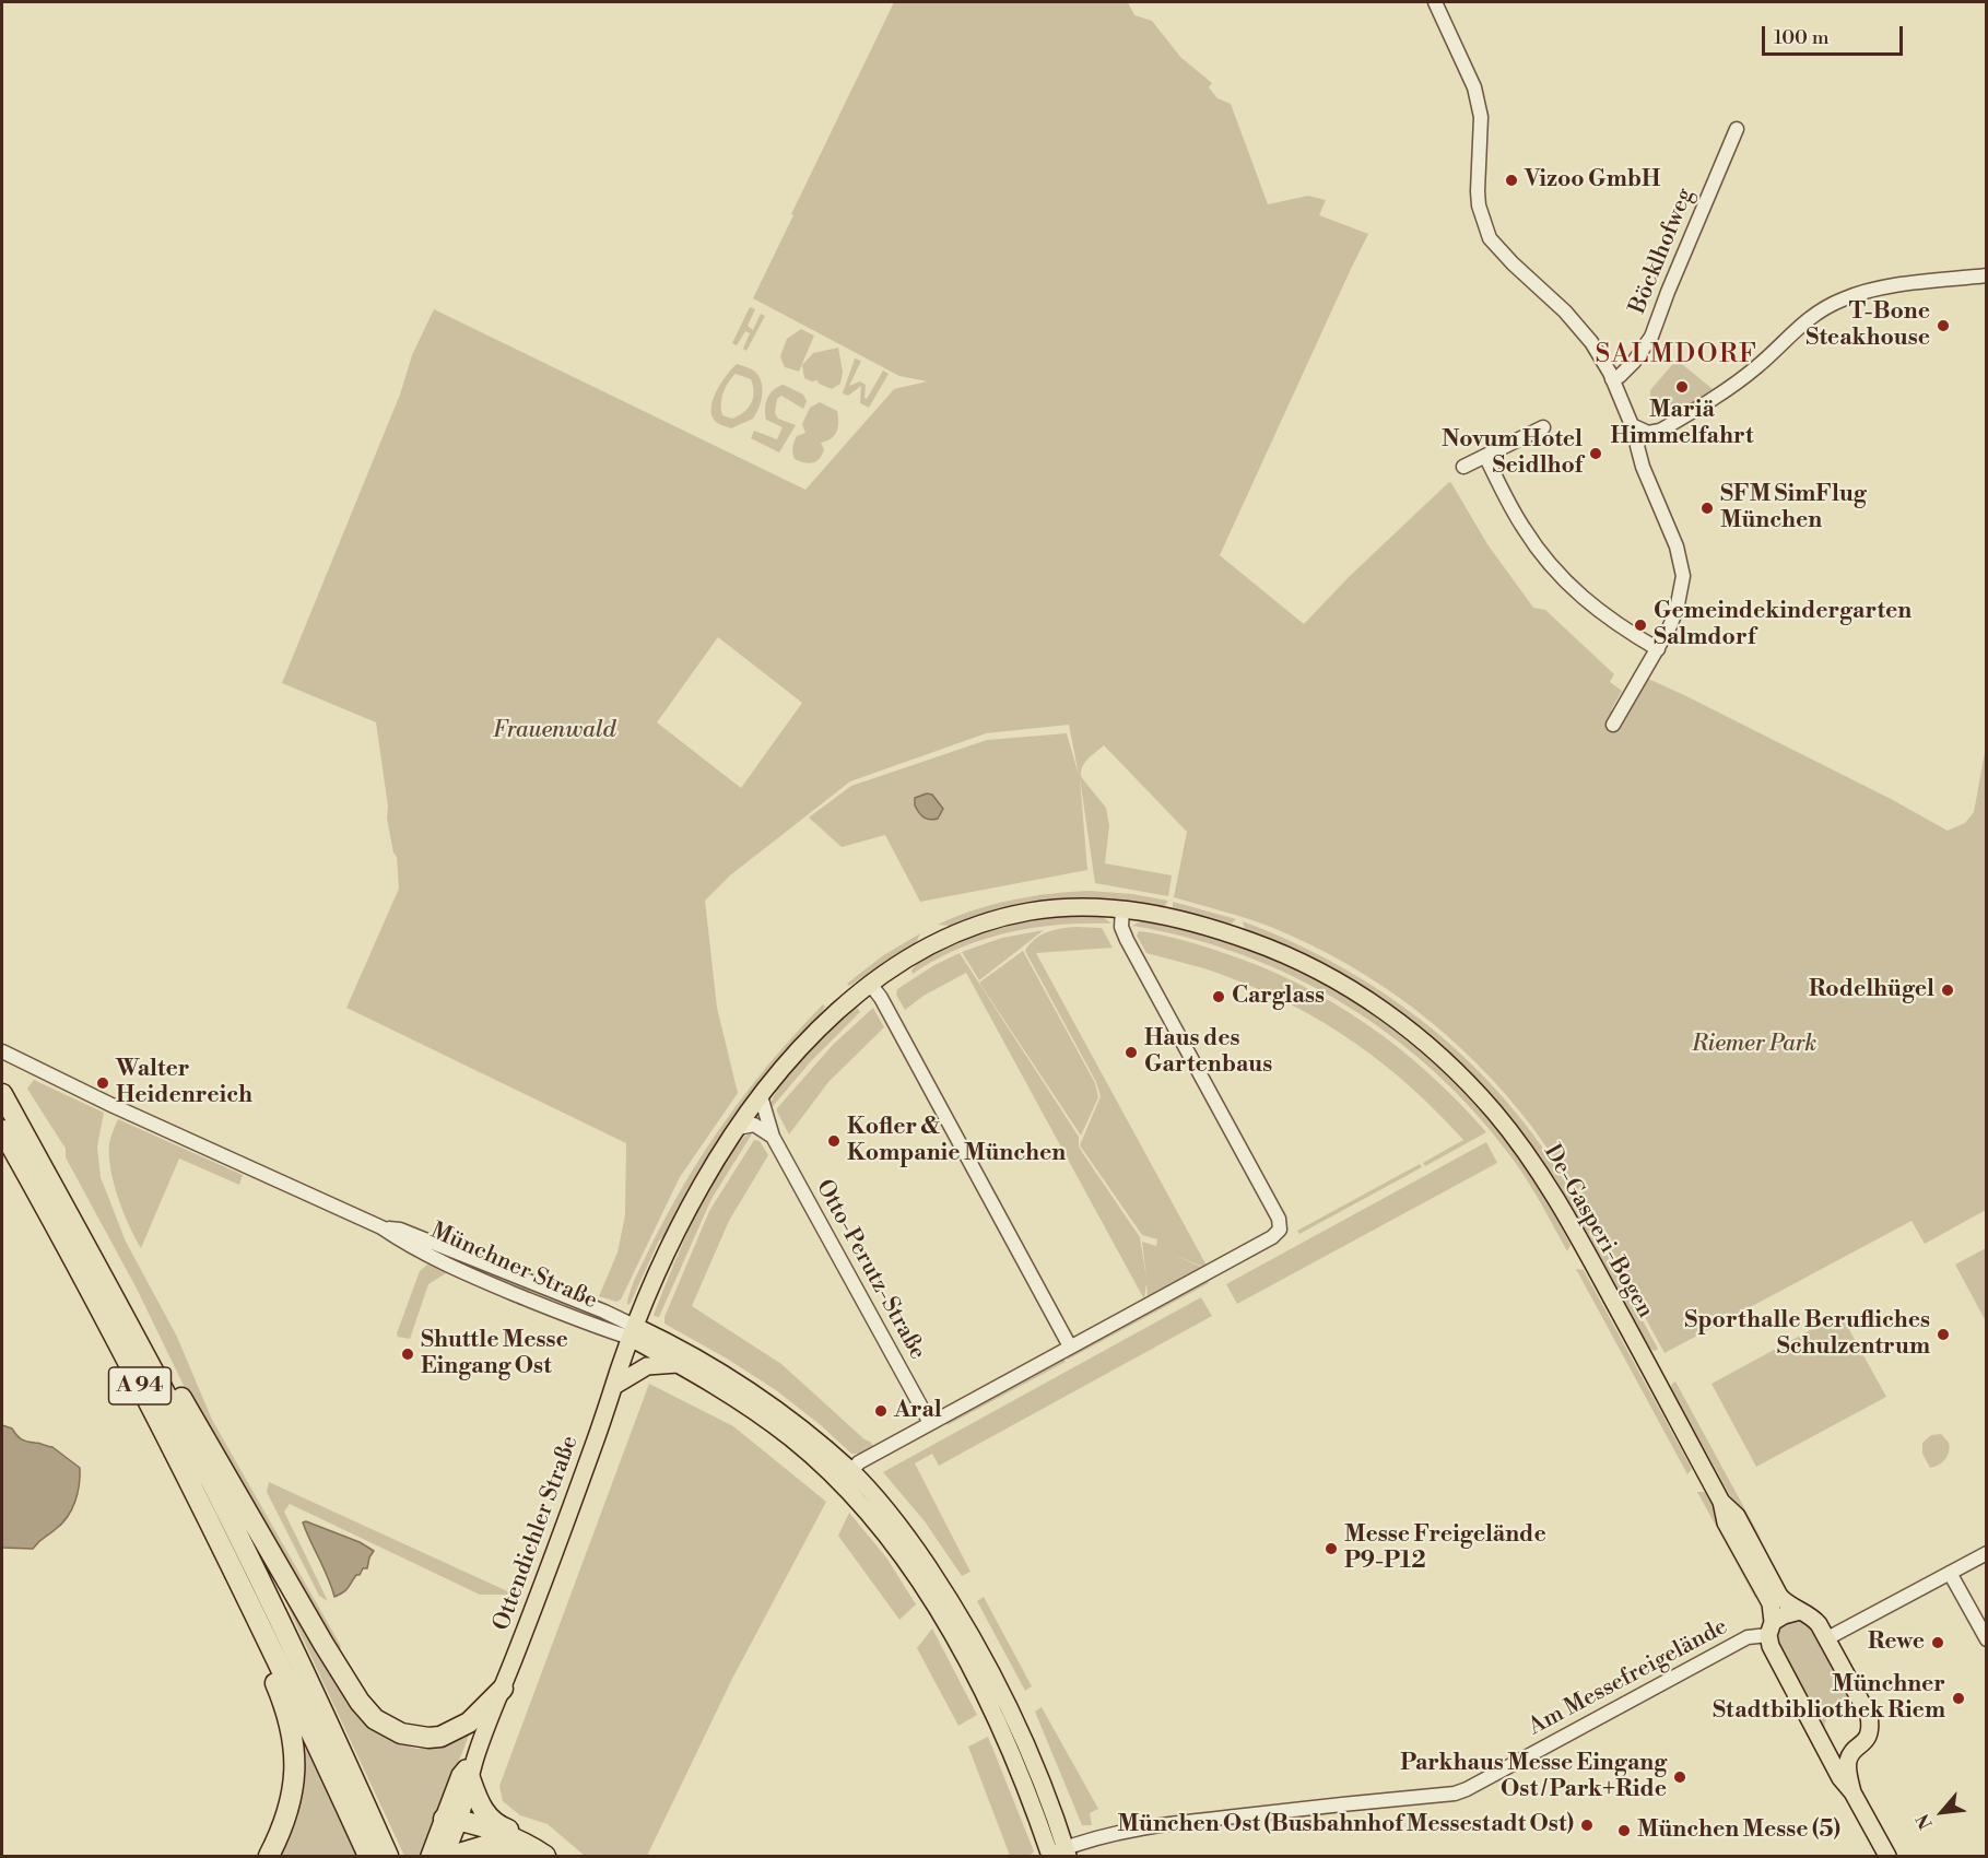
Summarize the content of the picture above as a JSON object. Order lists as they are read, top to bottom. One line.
{"streets":{"highway":["A 94"],"main road":["De-Gasperi-Bogen","Ottendichler Straße"],"street":["Böcklhofweg","Münchner Straße","Otto-Perutz-Straße","Am Messefreigelände"]},"crossings":[["De-Gasperi-Bogen","Münchner Straße"],["De-Gasperi-Bogen","Otto-Perutz-Straße"],["De-Gasperi-Bogen","Ottendichler Straße"],["De-Gasperi-Bogen","Am Messefreigelände"],["Münchner Straße","Ottendichler Straße"]],"districts":["SALMDORF"],"parks":["Frauenwald","Riemer Park"],"places":["Vizoo GmbH","T-Bone Steakhouse","Mariä Himmelfahrt","Novum Hotel Seidlhof","SFM SimFlug München","Gemeindekindergarten Salmdorf","Rodelhügel","Carglass","Haus des Gartenbaus","Walter Heidenreich","Kofler & Kompanie München","Sporthalle Berufliches Schulzentrum","Shuttle Messe Eingang Ost","Aral","Messe Freigelände P9-P12","Rewe","Münchner Stadtbibliothek Riem","Parkhaus Messe Eingang Ost / Park+Ride","München Ost (Busbahnhof Messestadt Ost)","München Messe (5)"],"scale_bar":"100 m","north":"bottom left"}
